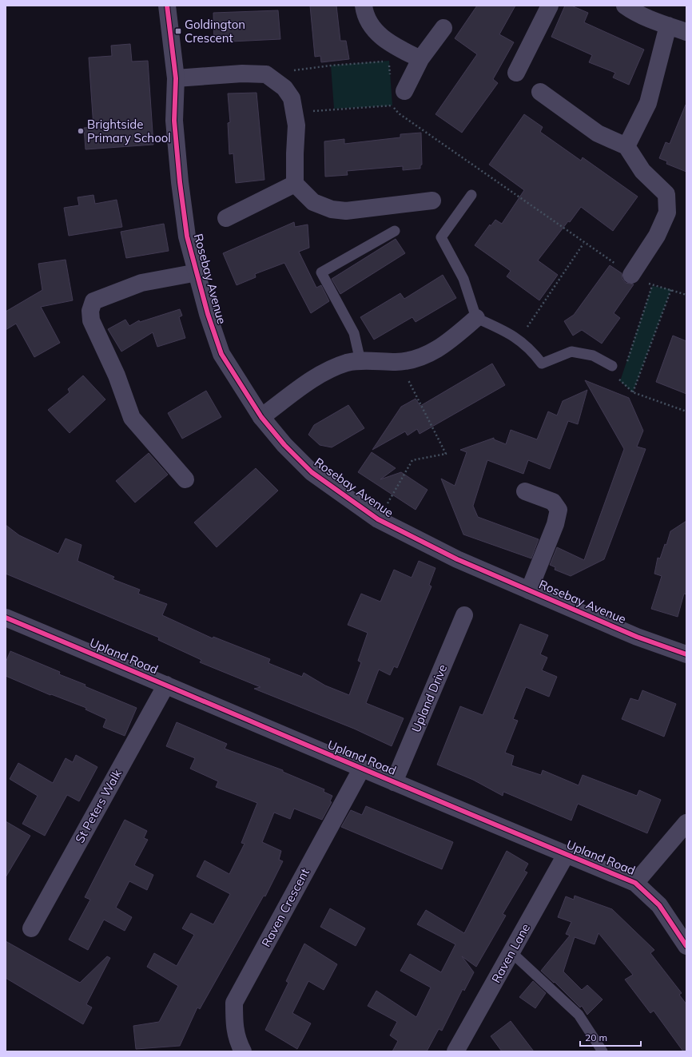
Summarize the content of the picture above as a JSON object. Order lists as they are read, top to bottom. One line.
{"streets":{"street":["Rosebay Avenue","Upland Road","Upland Drive","St Peters Walk","Raven Crescent","Raven Lane"]},"crossings":[["Upland Road","Upland Drive"],["Upland Road","St Peters Walk"],["Upland Road","Raven Crescent"],["Upland Road","Raven Lane"]],"places":{"transit":["Goldington Crescent"],"other":["Brightside Primary School"]},"scale_bar":"20 m"}
